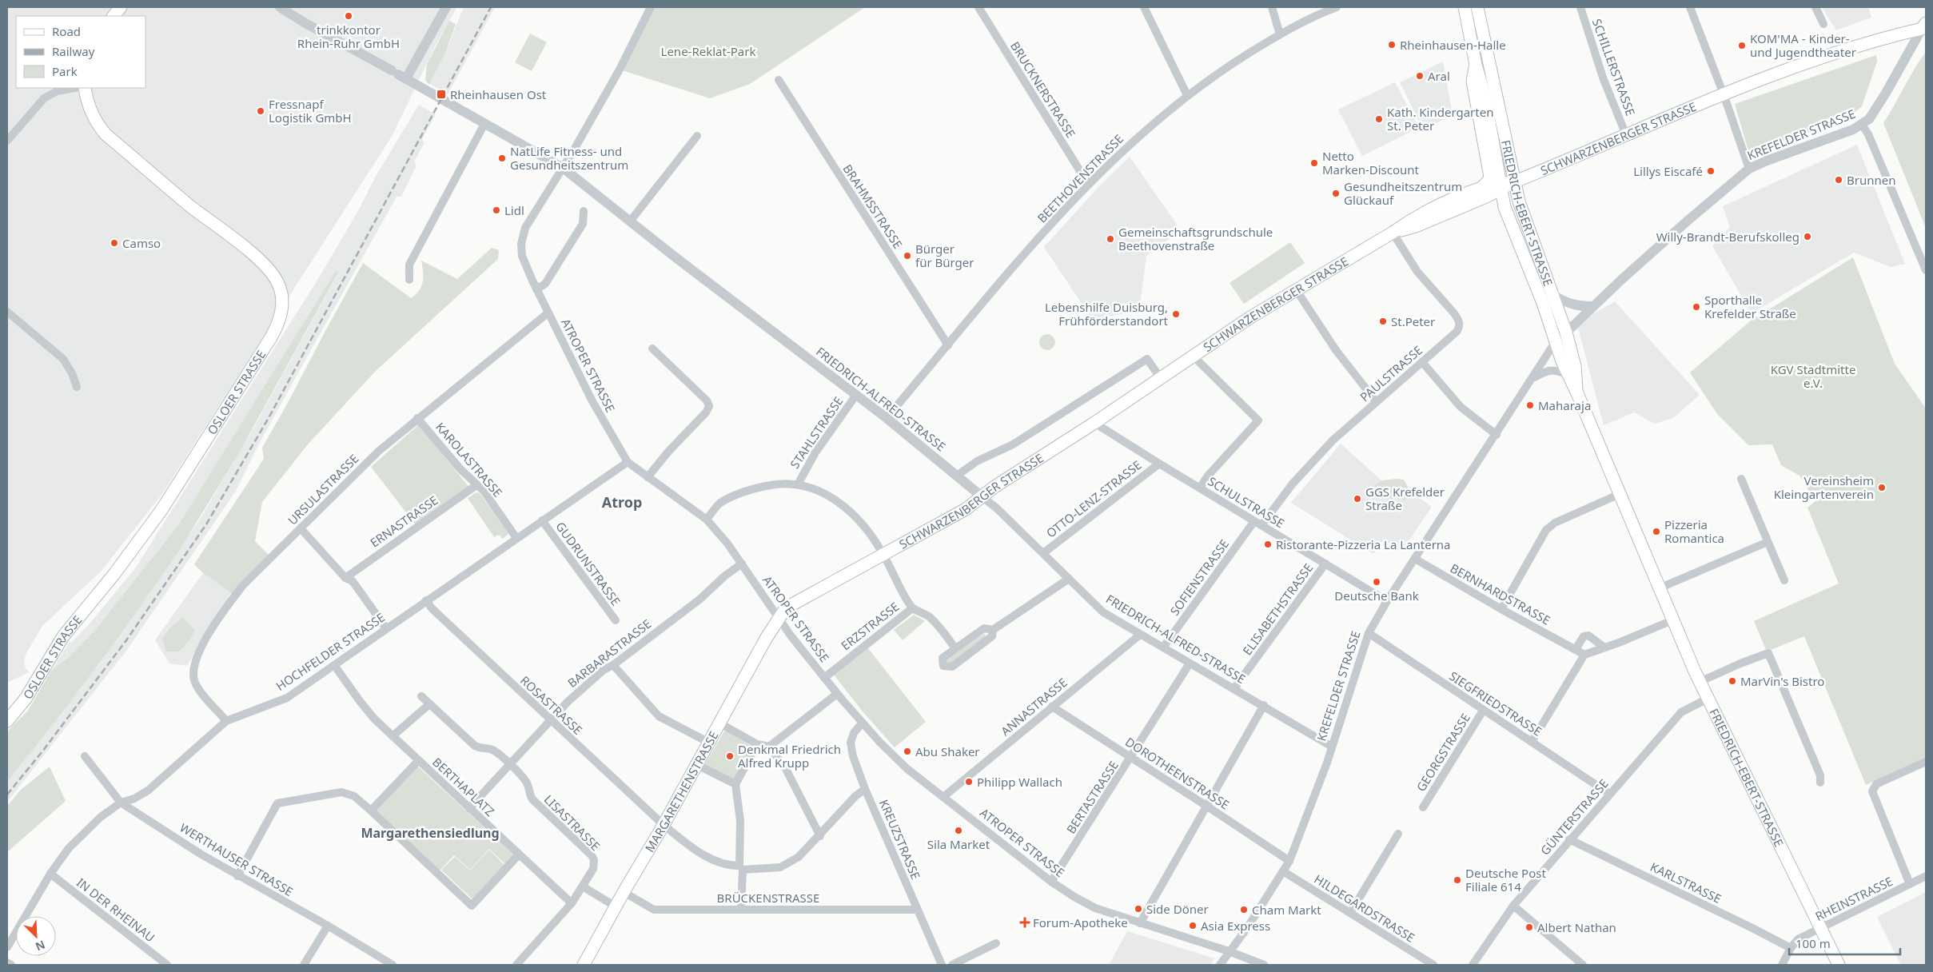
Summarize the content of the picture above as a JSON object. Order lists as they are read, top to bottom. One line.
{"streets":{"main road":["SCHWARZENBERGER STRASSE","FRIEDRICH-EBERT-STRASSE","OSLOER STRASSE","MARGARETHENSTRASSE"],"street":["SCHILLERSTRASSE","BRUCKNERSTRASSE","KREFELDER STRASSE","BEETHOVENSTRASSE","BRAHMSSTRASSE","ATROPER STRASSE","PAULSTRASSE","FRIEDRICH-ALFRED-STRASSE","STAHLSTRASSE","KAROLASTRASSE","URSULASTRASSE","OTTO-LENZ-STRASSE","SCHULSTRASSE","ERNASTRASSE","GUDRUNSTRASSE","SOFIENSTRASSE","BERNHARDSTRASSE","ELISABETHSTRASSE","ERZSTRASSE","HOCHFELDER STRASSE","BARBARASTRASSE","SIEGFRIEDSTRASSE","ROSASTRASSE","ANNASTRASSE","GEORGSTRASSE","DOROTHEENSTRASSE","BERTHAPLATZ","BERTASTRASSE","GÜNTERSTRASSE","LISASTRASSE","KREUZSTRASSE","WERTHAUSER STRASSE","KARLSTRASSE","BRÜCKENSTRASSE","RHEINSTRASSE","HILDEGARDSTRASSE","IN DER RHEINAU"]},"crossings":[["SCHILLERSTRASSE","SCHWARZENBERGER STRASSE"],["BRUCKNERSTRASSE","BEETHOVENSTRASSE"],["KREFELDER STRASSE","SCHWARZENBERGER STRASSE"],["KREFELDER STRASSE","FRIEDRICH-EBERT-STRASSE"],["KREFELDER STRASSE","ATROPER STRASSE"],["KREFELDER STRASSE","FRIEDRICH-ALFRED-STRASSE"],["KREFELDER STRASSE","SCHULSTRASSE"],["KREFELDER STRASSE","BERNHARDSTRASSE"],["KREFELDER STRASSE","SIEGFRIEDSTRASSE"],["KREFELDER STRASSE","DOROTHEENSTRASSE"],["KREFELDER STRASSE","HILDEGARDSTRASSE"],["SCHWARZENBERGER STRASSE","FRIEDRICH-EBERT-STRASSE"],["SCHWARZENBERGER STRASSE","ATROPER STRASSE"],["SCHWARZENBERGER STRASSE","PAULSTRASSE"],["SCHWARZENBERGER STRASSE","FRIEDRICH-ALFRED-STRASSE"],["SCHWARZENBERGER STRASSE","SCHULSTRASSE"],["SCHWARZENBERGER STRASSE","MARGARETHENSTRASSE"],["BEETHOVENSTRASSE","BRAHMSSTRASSE"],["BEETHOVENSTRASSE","FRIEDRICH-ALFRED-STRASSE"],["FRIEDRICH-EBERT-STRASSE","GÜNTERSTRASSE"],["FRIEDRICH-EBERT-STRASSE","RHEINSTRASSE"],["ATROPER STRASSE","FRIEDRICH-ALFRED-STRASSE"],["ATROPER STRASSE","URSULASTRASSE"],["ATROPER STRASSE","ERZSTRASSE"],["ATROPER STRASSE","HOCHFELDER STRASSE"],["ATROPER STRASSE","BARBARASTRASSE"],["ATROPER STRASSE","ANNASTRASSE"],["ATROPER STRASSE","MARGARETHENSTRASSE"],["ATROPER STRASSE","BERTASTRASSE"],["ATROPER STRASSE","KREUZSTRASSE"],["PAULSTRASSE","SCHULSTRASSE"],["PAULSTRASSE","SOFIENSTRASSE"],["FRIEDRICH-ALFRED-STRASSE","STAHLSTRASSE"],["FRIEDRICH-ALFRED-STRASSE","OTTO-LENZ-STRASSE"],["FRIEDRICH-ALFRED-STRASSE","SOFIENSTRASSE"],["FRIEDRICH-ALFRED-STRASSE","ELISABETHSTRASSE"],["FRIEDRICH-ALFRED-STRASSE","ANNASTRASSE"],["FRIEDRICH-ALFRED-STRASSE","BERTASTRASSE"],["KAROLASTRASSE","URSULASTRASSE"],["KAROLASTRASSE","ERNASTRASSE"],["KAROLASTRASSE","HOCHFELDER STRASSE"],["URSULASTRASSE","HOCHFELDER STRASSE"],["OTTO-LENZ-STRASSE","SCHULSTRASSE"],["SCHULSTRASSE","SOFIENSTRASSE"],["SCHULSTRASSE","ELISABETHSTRASSE"],["GUDRUNSTRASSE","HOCHFELDER STRASSE"],["HOCHFELDER STRASSE","ROSASTRASSE"],["HOCHFELDER STRASSE","WERTHAUSER STRASSE"],["HOCHFELDER STRASSE","IN DER RHEINAU"],["BARBARASTRASSE","ROSASTRASSE"],["BARBARASTRASSE","BERTHAPLATZ"],["BARBARASTRASSE","LISASTRASSE"],["SIEGFRIEDSTRASSE","GEORGSTRASSE"],["SIEGFRIEDSTRASSE","GÜNTERSTRASSE"],["ROSASTRASSE","MARGARETHENSTRASSE"],["ROSASTRASSE","KREUZSTRASSE"],["ANNASTRASSE","DOROTHEENSTRASSE"],["DOROTHEENSTRASSE","BERTASTRASSE"],["BERTHAPLATZ","LISASTRASSE"],["MARGARETHENSTRASSE","BRÜCKENSTRASSE"],["GÜNTERSTRASSE","KARLSTRASSE"],["KREUZSTRASSE","BRÜCKENSTRASSE"],["KARLSTRASSE","RHEINSTRASSE"]],"districts":["Atrop","Margarethensiedlung"],"parks":["Lene-Reklat-Park","KGV Stadtmitte e.V."],"places":{"other":["trinkkontor Rhein-Ruhr GmbH","Rheinhausen-Halle","KOM'MA - Kinder- und Jugendtheater","Aral","Fressnapf Logistik GmbH","Kath. Kindergarten St. Peter","NatLife Fitness- und Gesundheitszentrum","Netto Marken-Discount","Lillys Eiscafé","Brunnen","Gesundheitszentrum Glückauf","Lidl","Willy-Brandt-Berufskolleg","Gemeinschaftsgrundschule Beethovenstraße","Camso","Bürger für Bürger","Sporthalle Krefelder Straße","Lebenshilfe Duisburg, Frühförderstandort","St.Peter","Maharaja","Vereinsheim Kleingartenverein","GGS Krefelder Straße","Pizzeria Romantica","Ristorante-Pizzeria La Lanterna","Deutsche Bank","MarVin's Bistro","Abu Shaker","Denkmal Friedrich Alfred Krupp","Philipp Wallach","Sila Market","Deutsche Post Filiale 614","Side Döner","Cham Markt","Asia Express","Albert Nathan"],"transit":["Rheinhausen Ost"],"health":["Forum-Apotheke"]},"legend":["Road","Railway","Park"],"scale_bar":"100 m","north":"bottom right"}
